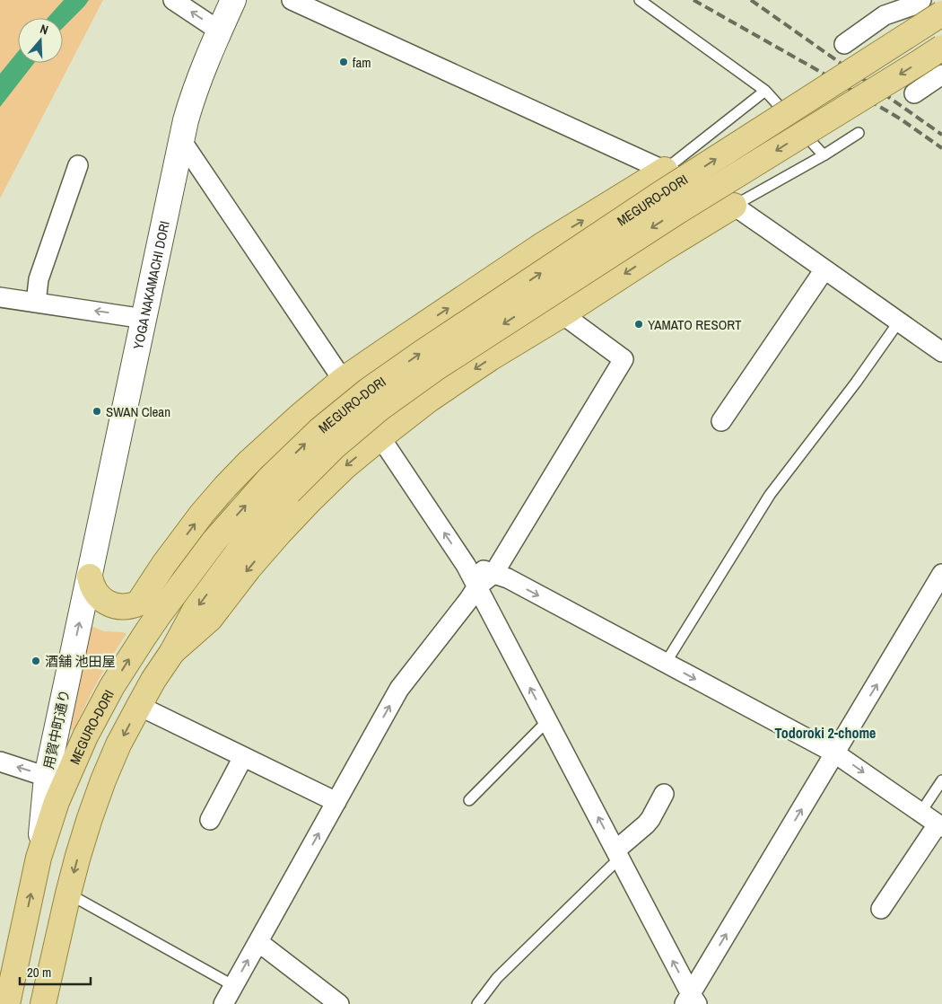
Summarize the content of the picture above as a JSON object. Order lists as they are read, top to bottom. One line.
{"streets":{"main road":["MEGURO-DORI"],"street":["YOGA NAKAMACHI DORI","用賀中町通り"]},"crossings":[["MEGURO-DORI","用賀中町通り"],["YOGA NAKAMACHI DORI","用賀中町通り"]],"districts":["Todoroki 2-chome"],"places":["fam","YAMATO RESORT","SWAN Clean","酒舗 池田屋"],"scale_bar":"20 m","north":"top"}
